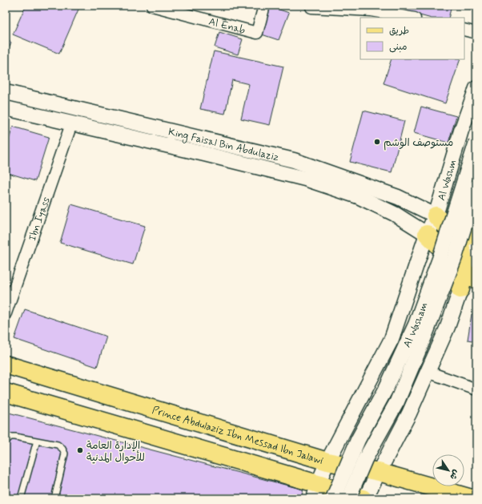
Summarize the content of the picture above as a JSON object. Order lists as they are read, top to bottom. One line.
{"streets":{"main road":["Prince Abdulaziz Ibn Messad Ibn Jalawi"],"street":["Al Enab","King Faisal Bin Abdulaziz","Al Washm","Ibn Iyass","Al Washam"]},"crossings":[["King Faisal Bin Abdulaziz","Al Washm"],["King Faisal Bin Abdulaziz","Ibn Iyass"],["King Faisal Bin Abdulaziz","Al Washam"],["Al Washm","Al Washam"],["Al Washam","Prince Abdulaziz Ibn Messad Ibn Jalawi"]],"places":["مستوصف الوشم","الإدارة العامة للأحوال المدنية"],"legend":["طريق","مبنى"],"north":"bottom right"}
